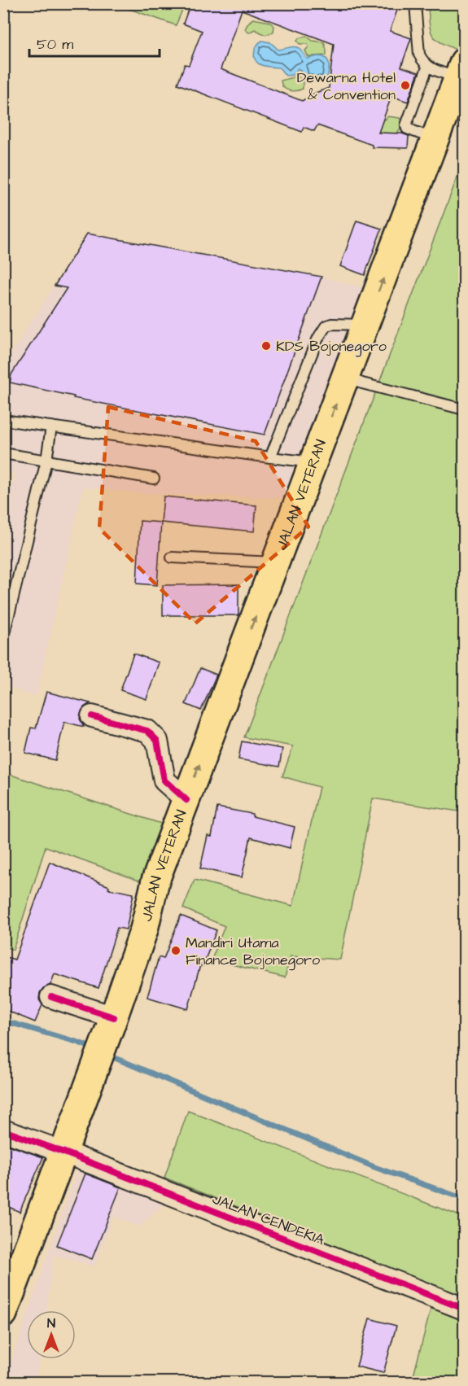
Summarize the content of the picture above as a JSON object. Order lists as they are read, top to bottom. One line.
{"streets":{"main road":["JALAN VETERAN"],"street":["JALAN CENDEKIA"]},"crossings":[["JALAN VETERAN","JALAN CENDEKIA"]],"places":["Dewarna Hotel & Convention","KDS Bojonegoro","Mandiri Utama Finance Bojonegoro"],"scale_bar":"50 m","north":"top"}
